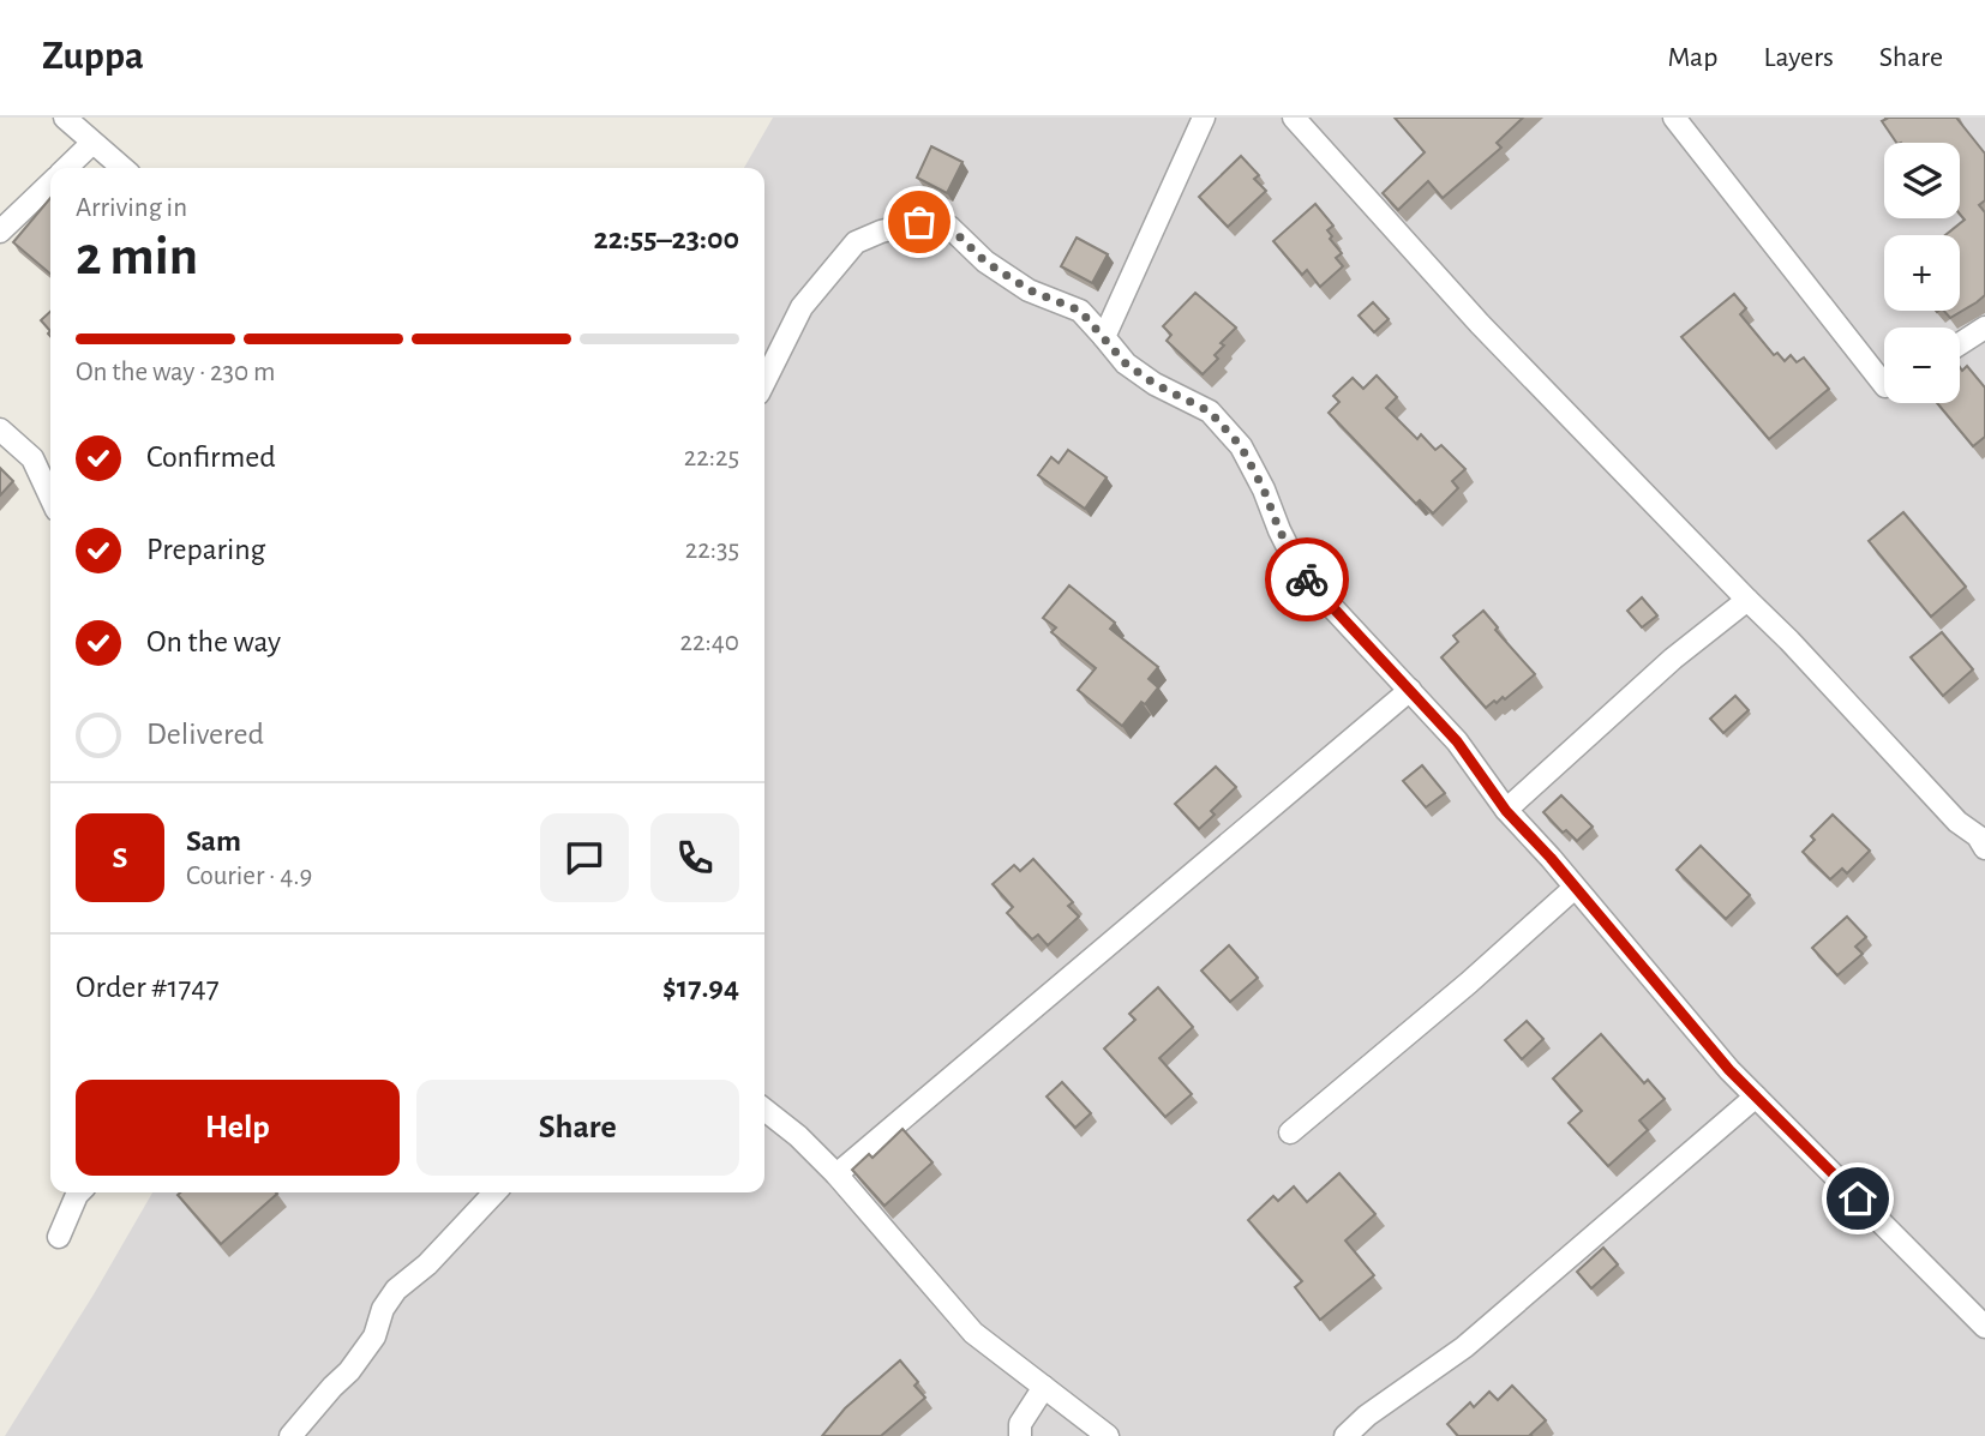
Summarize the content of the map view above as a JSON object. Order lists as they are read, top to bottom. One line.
{"page":{"header":"Zuppa","nav":["Map","Layers","Share"],"map_buttons":["+","−"],"heading":["2 min","Arriving in","22:55–23:00"],"panel":["Sam","Courier · 4.9","Order #1747","$17.94"],"bar":"On the way · 230 m","list":[["Confirmed","22:25"],["Preparing","22:35"],["On the way","22:40"],"Delivered"],"round":"S","buttons":["Help","Share"]}}
